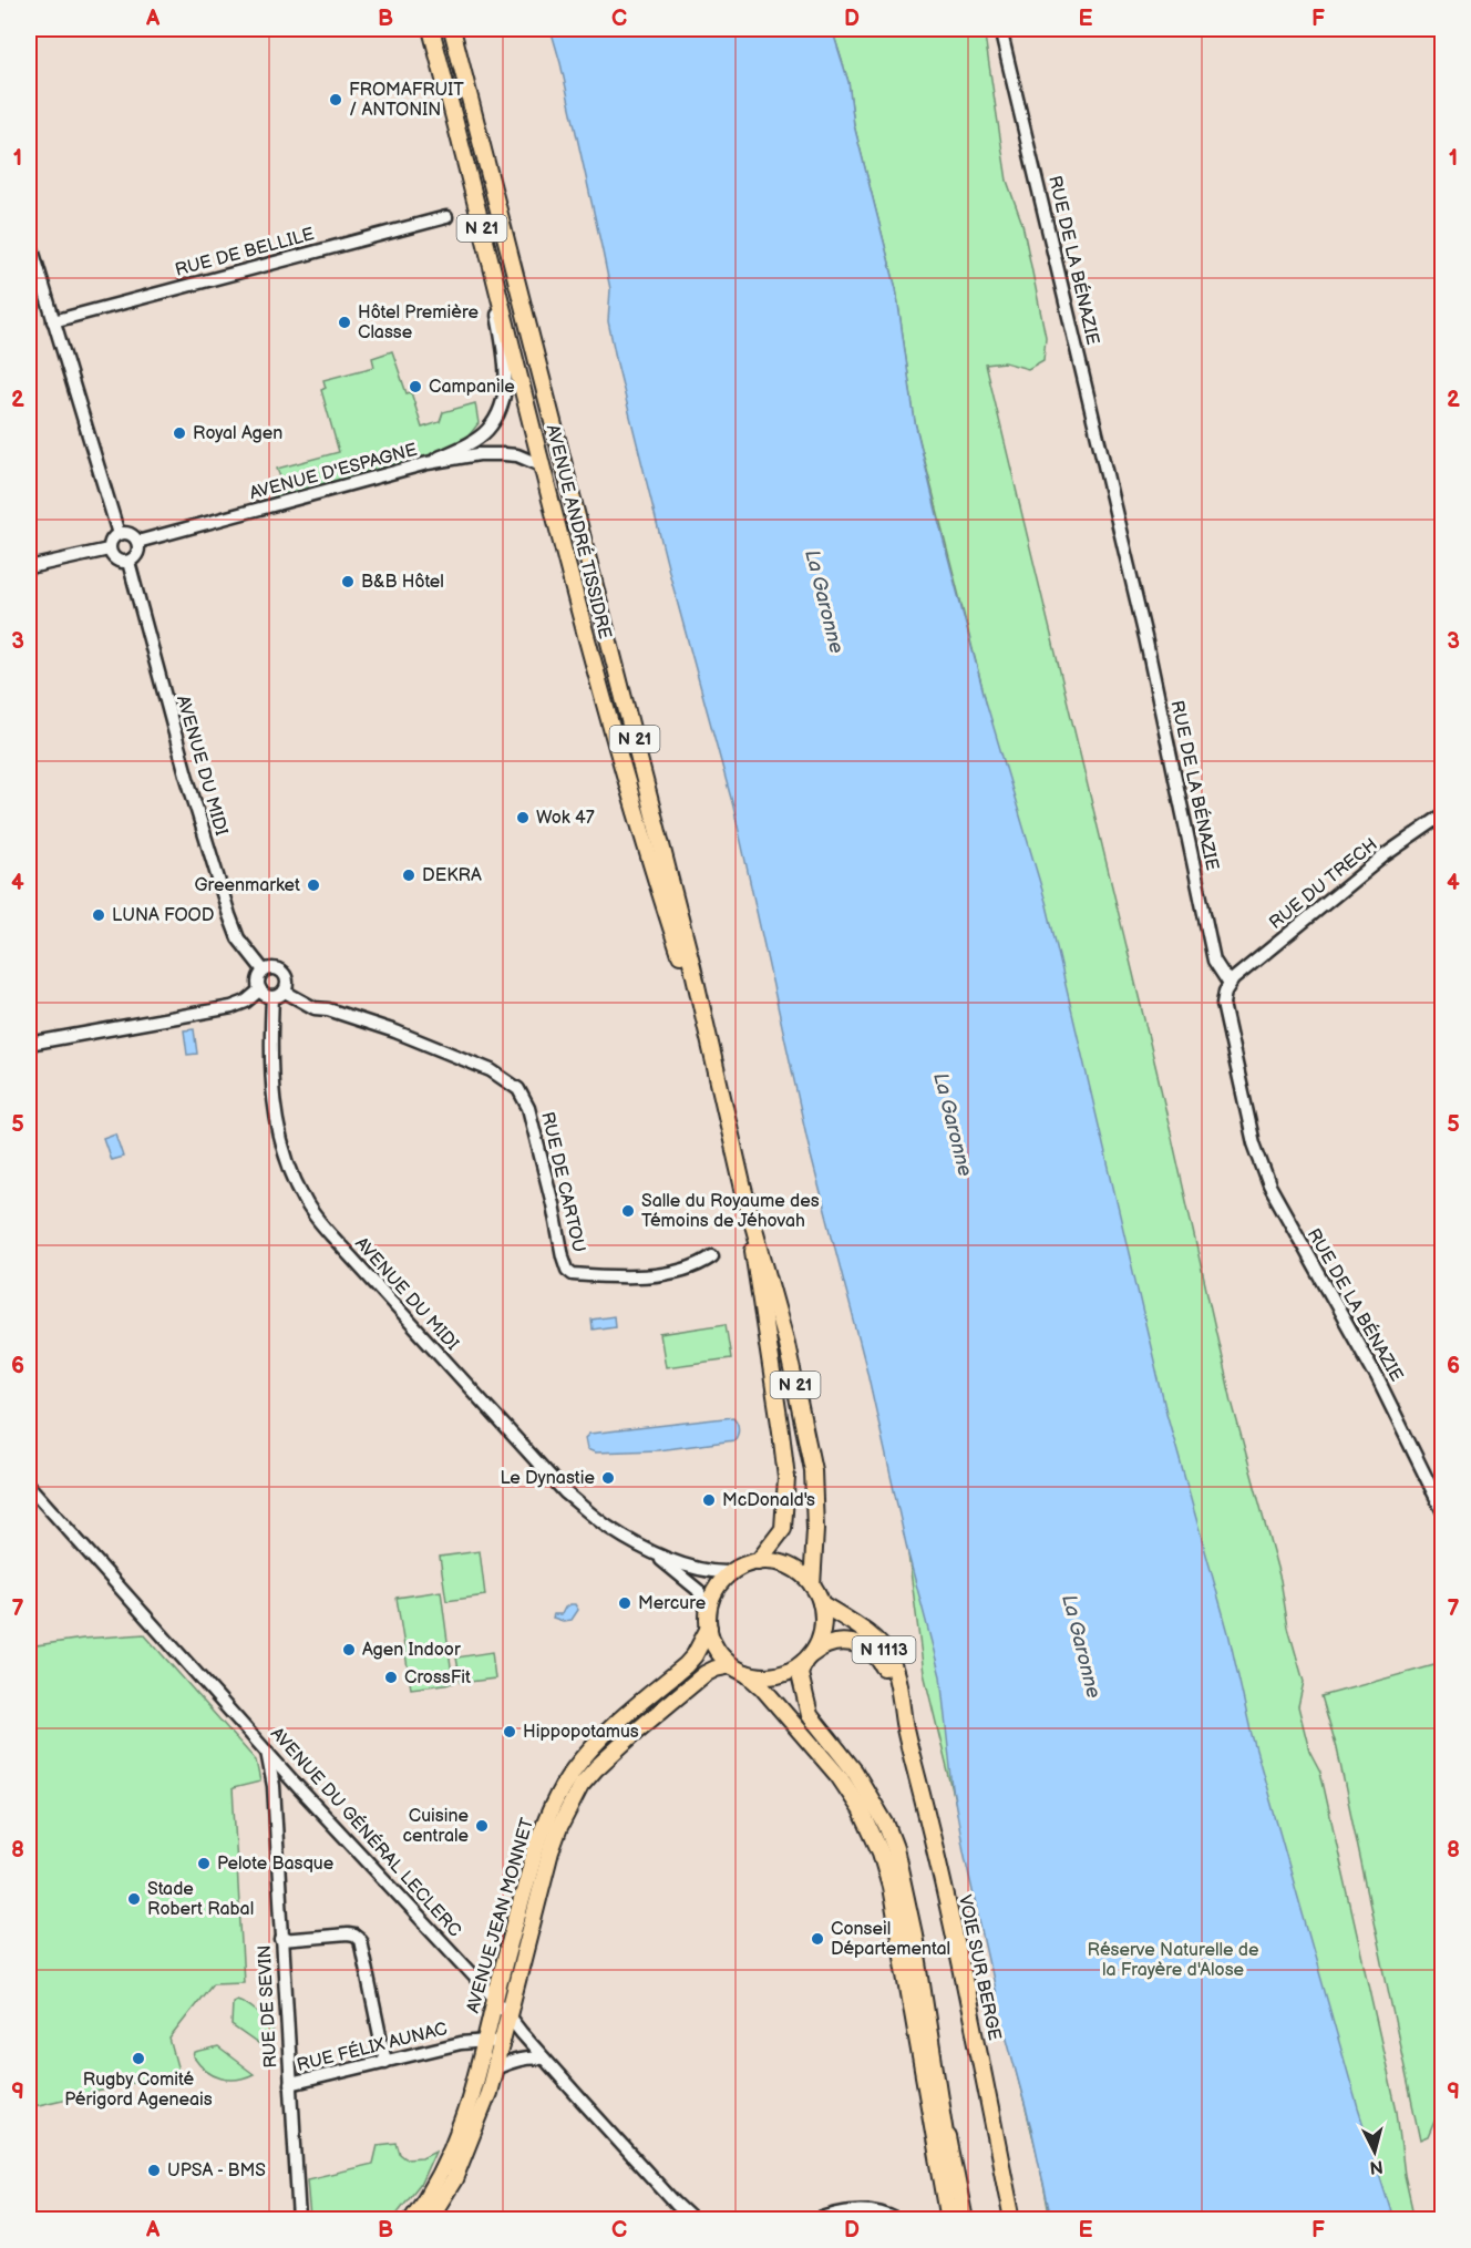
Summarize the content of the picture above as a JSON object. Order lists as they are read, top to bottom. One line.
{"streets":{"main road":["N 21","AVENUE ANDRÉ TISSIDRE","N 1113","AVENUE JEAN MONNET","VOIE SUR BERGE"],"street":["RUE DE BELLILE","RUE DE LA BÉNAZIE","AVENUE D'ESPAGNE","AVENUE DU MIDI","RUE DU TRECH","RUE DE CARTOU","AVENUE DU GÉNÉRAL LECLERC","RUE DE SEVIN","RUE FÉLIX AUNAC"]},"crossings":[["RUE DE LA BÉNAZIE","RUE DU TRECH"],["AVENUE D'ESPAGNE","AVENUE ANDRÉ TISSIDRE"],["AVENUE D'ESPAGNE","AVENUE DU MIDI"],["AVENUE ANDRÉ TISSIDRE","AVENUE DU MIDI"],["AVENUE ANDRÉ TISSIDRE","N 1113"],["AVENUE ANDRÉ TISSIDRE","AVENUE JEAN MONNET"],["AVENUE DU MIDI","RUE DE CARTOU"],["AVENUE DU MIDI","N 1113"],["AVENUE DU MIDI","AVENUE JEAN MONNET"],["N 1113","AVENUE JEAN MONNET"],["N 1113","VOIE SUR BERGE"],["AVENUE DU GÉNÉRAL LECLERC","AVENUE JEAN MONNET"],["AVENUE DU GÉNÉRAL LECLERC","RUE DE SEVIN"],["AVENUE JEAN MONNET","RUE FÉLIX AUNAC"],["RUE DE SEVIN","RUE FÉLIX AUNAC"]],"water":["La Garonne"],"parks":["Réserve Naturelle de la Frayère d'Alose"],"places":["FROMAFRUIT / ANTONIN","Hôtel Première Classe","Campanile","Royal Agen","B&B Hôtel","Wok 47","DEKRA","Greenmarket","LUNA FOOD","Salle du Royaume des Témoins de Jéhovah","Le Dynastie","McDonald's","Mercure","Agen Indoor","CrossFit","Hippopotamus","Cuisine centrale","Pelote Basque","Stade Robert Rabal","Conseil Départemental","Rugby Comité Périgord Ageneais","UPSA - BMS"],"north":"bottom","grid":{"columns":["A","B","C","D","E","F"],"rows":["1","2","3","4","5","6","7","8","9"]}}
